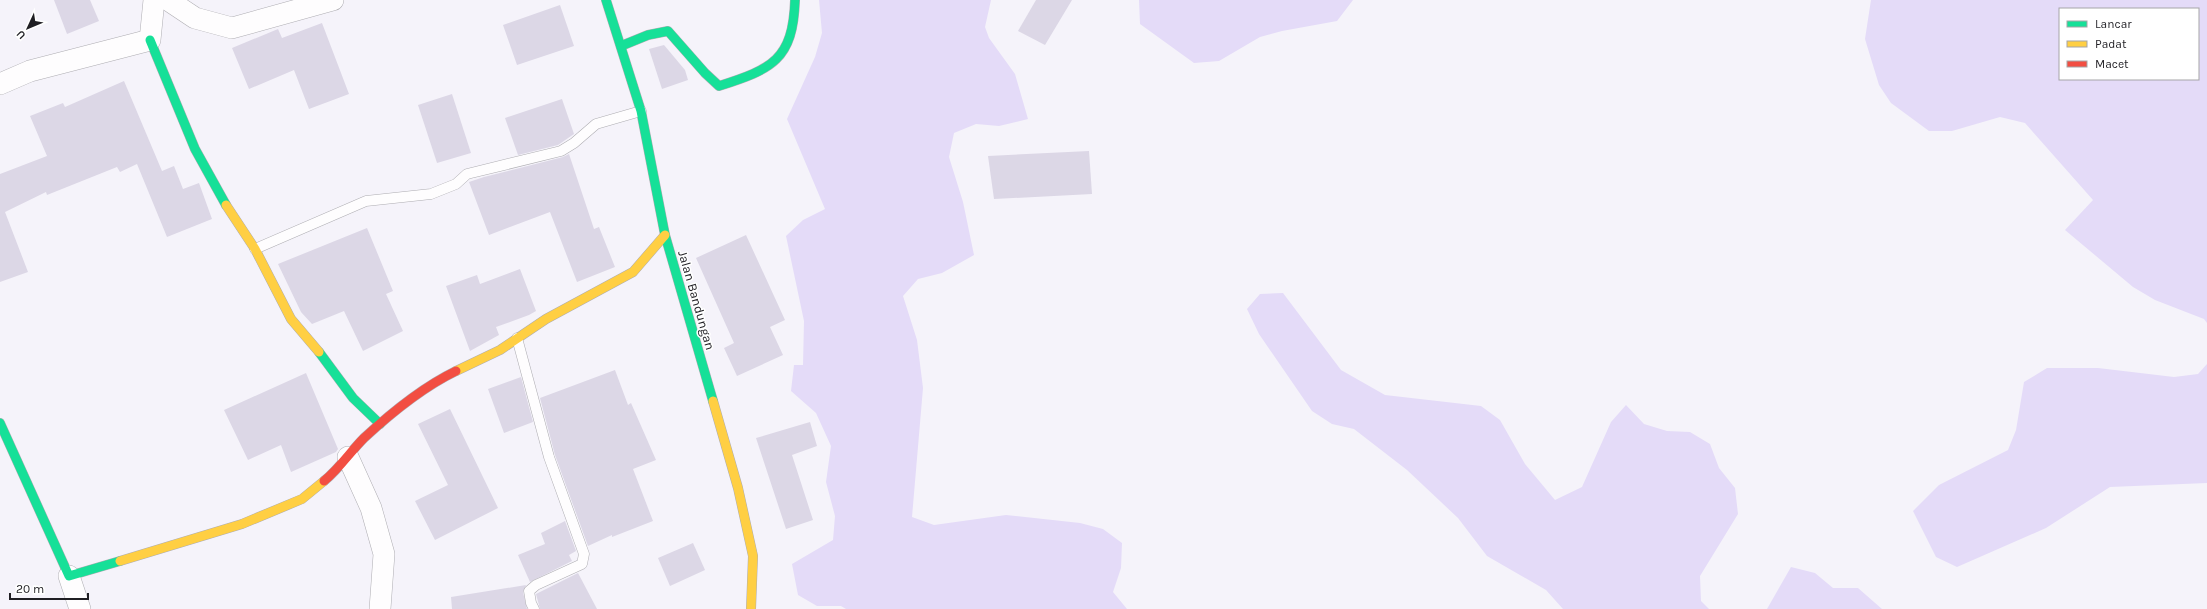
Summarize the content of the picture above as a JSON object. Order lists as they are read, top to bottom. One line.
{"streets":{"street":["Jalan Bandungan"]},"legend":["Lancar","Padat","Macet"],"scale_bar":"20 m","north":"bottom left"}
